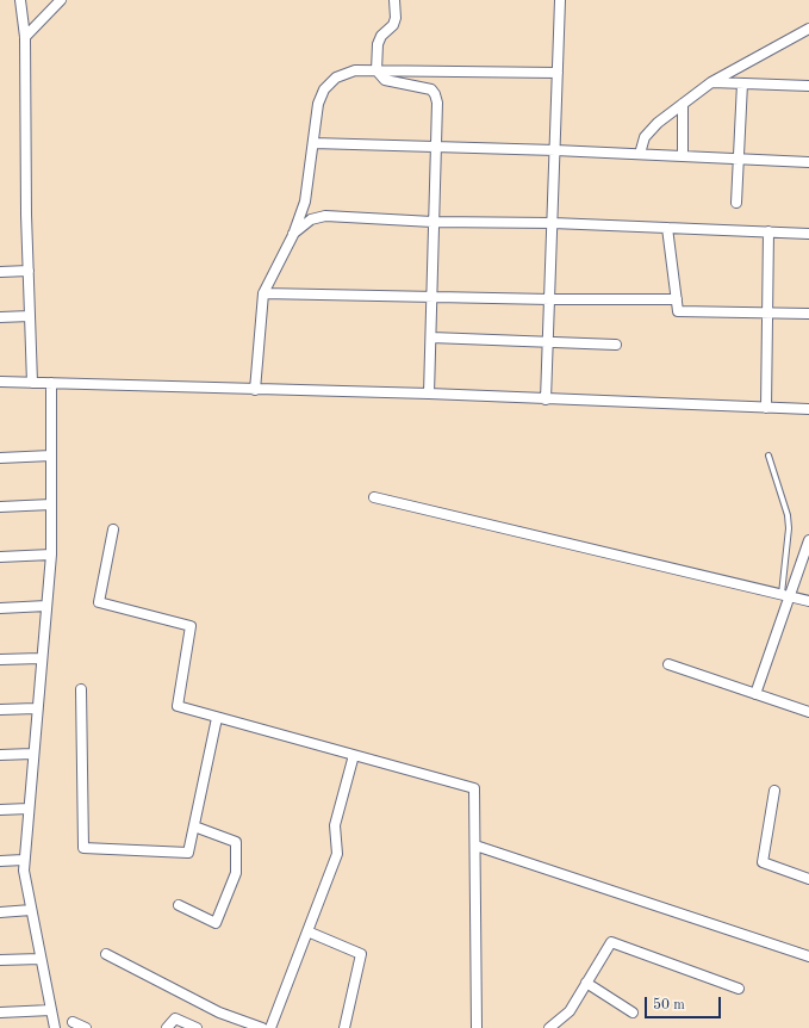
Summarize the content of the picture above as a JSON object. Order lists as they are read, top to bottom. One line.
{"scale_bar":"50 m"}
